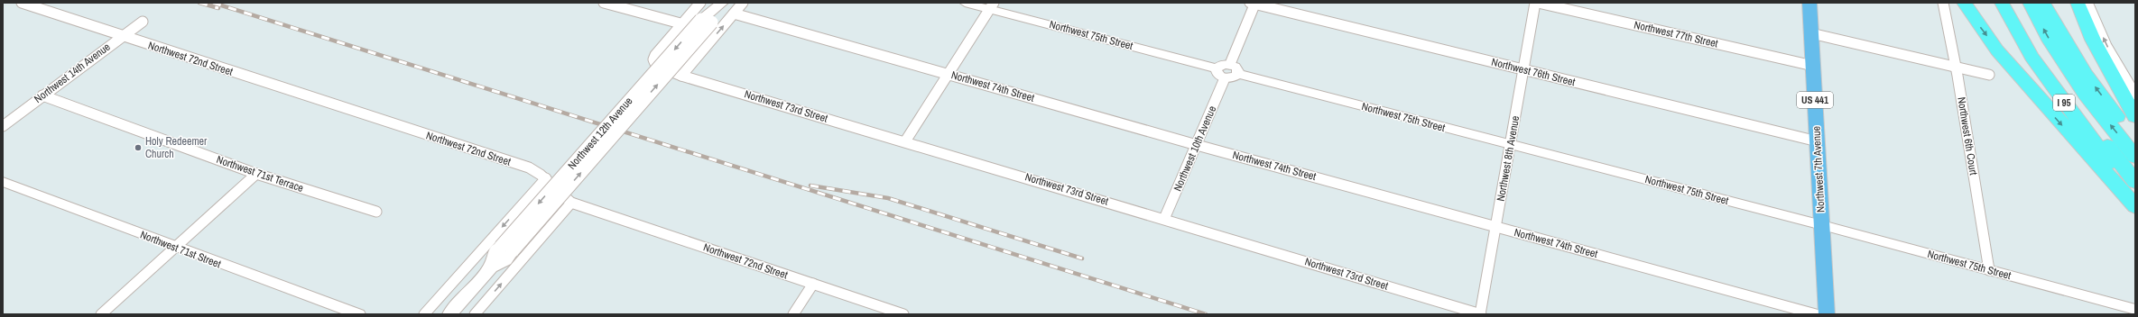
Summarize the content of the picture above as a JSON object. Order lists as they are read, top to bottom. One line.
{"streets":{"highway":["I 95"],"main road":["US 441","Northwest 12th Avenue","Northwest 7th Avenue"],"street":["Northwest 77th Street","Northwest 75th Street","Northwest 72nd Street","Northwest 76th Street","Northwest 14th Avenue","Northwest 74th Street","Northwest 73rd Street","Northwest 6th Court","Northwest 10th Avenue","Northwest 8th Avenue","Northwest 71st Terrace","Northwest 71st Street"]},"crossings":[["Northwest 77th Street","Northwest 7th Avenue"],["Northwest 75th Street","Northwest 6th Court"],["Northwest 75th Street","Northwest 10th Avenue"],["Northwest 75th Street","Northwest 8th Avenue"],["Northwest 75th Street","Northwest 7th Avenue"],["Northwest 72nd Street","Northwest 14th Avenue"],["Northwest 76th Street","Northwest 8th Avenue"],["Northwest 76th Street","Northwest 7th Avenue"],["Northwest 14th Avenue","Northwest 71st Terrace"],["Northwest 74th Street","Northwest 10th Avenue"],["Northwest 74th Street","Northwest 8th Avenue"],["Northwest 73rd Street","Northwest 10th Avenue"],["Northwest 73rd Street","Northwest 8th Avenue"]],"places":["Holy Redeemer Church"]}
